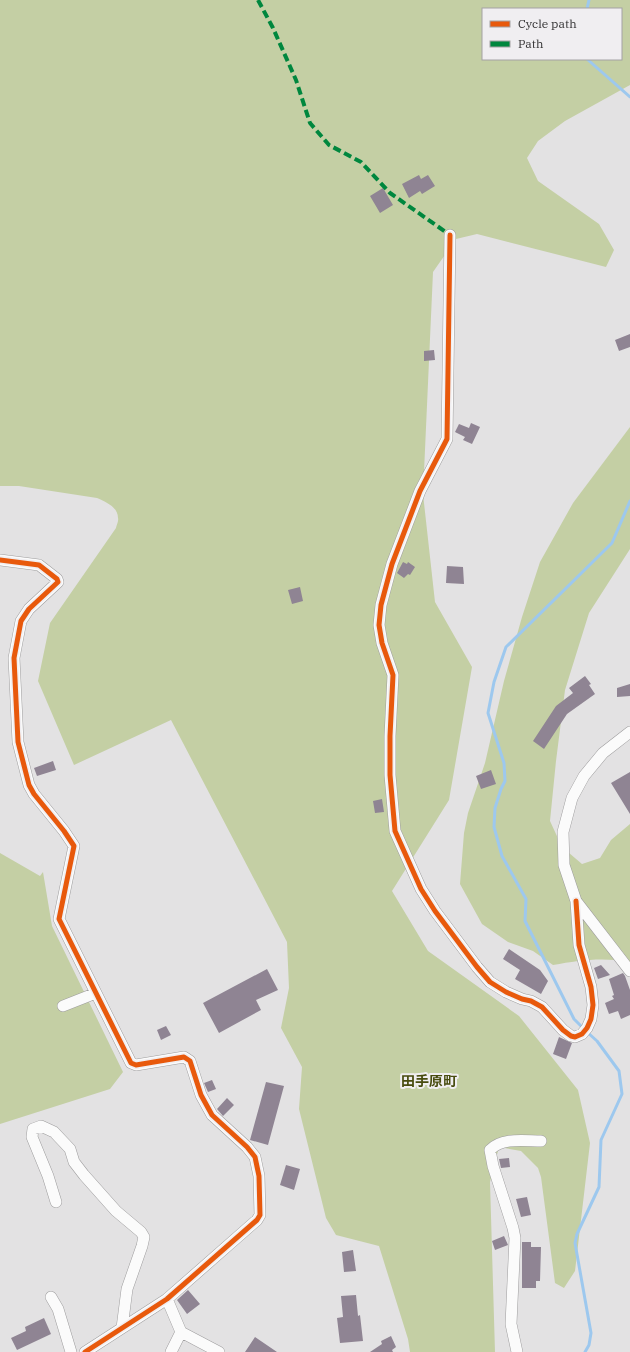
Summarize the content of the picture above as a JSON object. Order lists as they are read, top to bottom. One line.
{"districts":["田手原町"],"legend":["Cycle path","Path"]}
